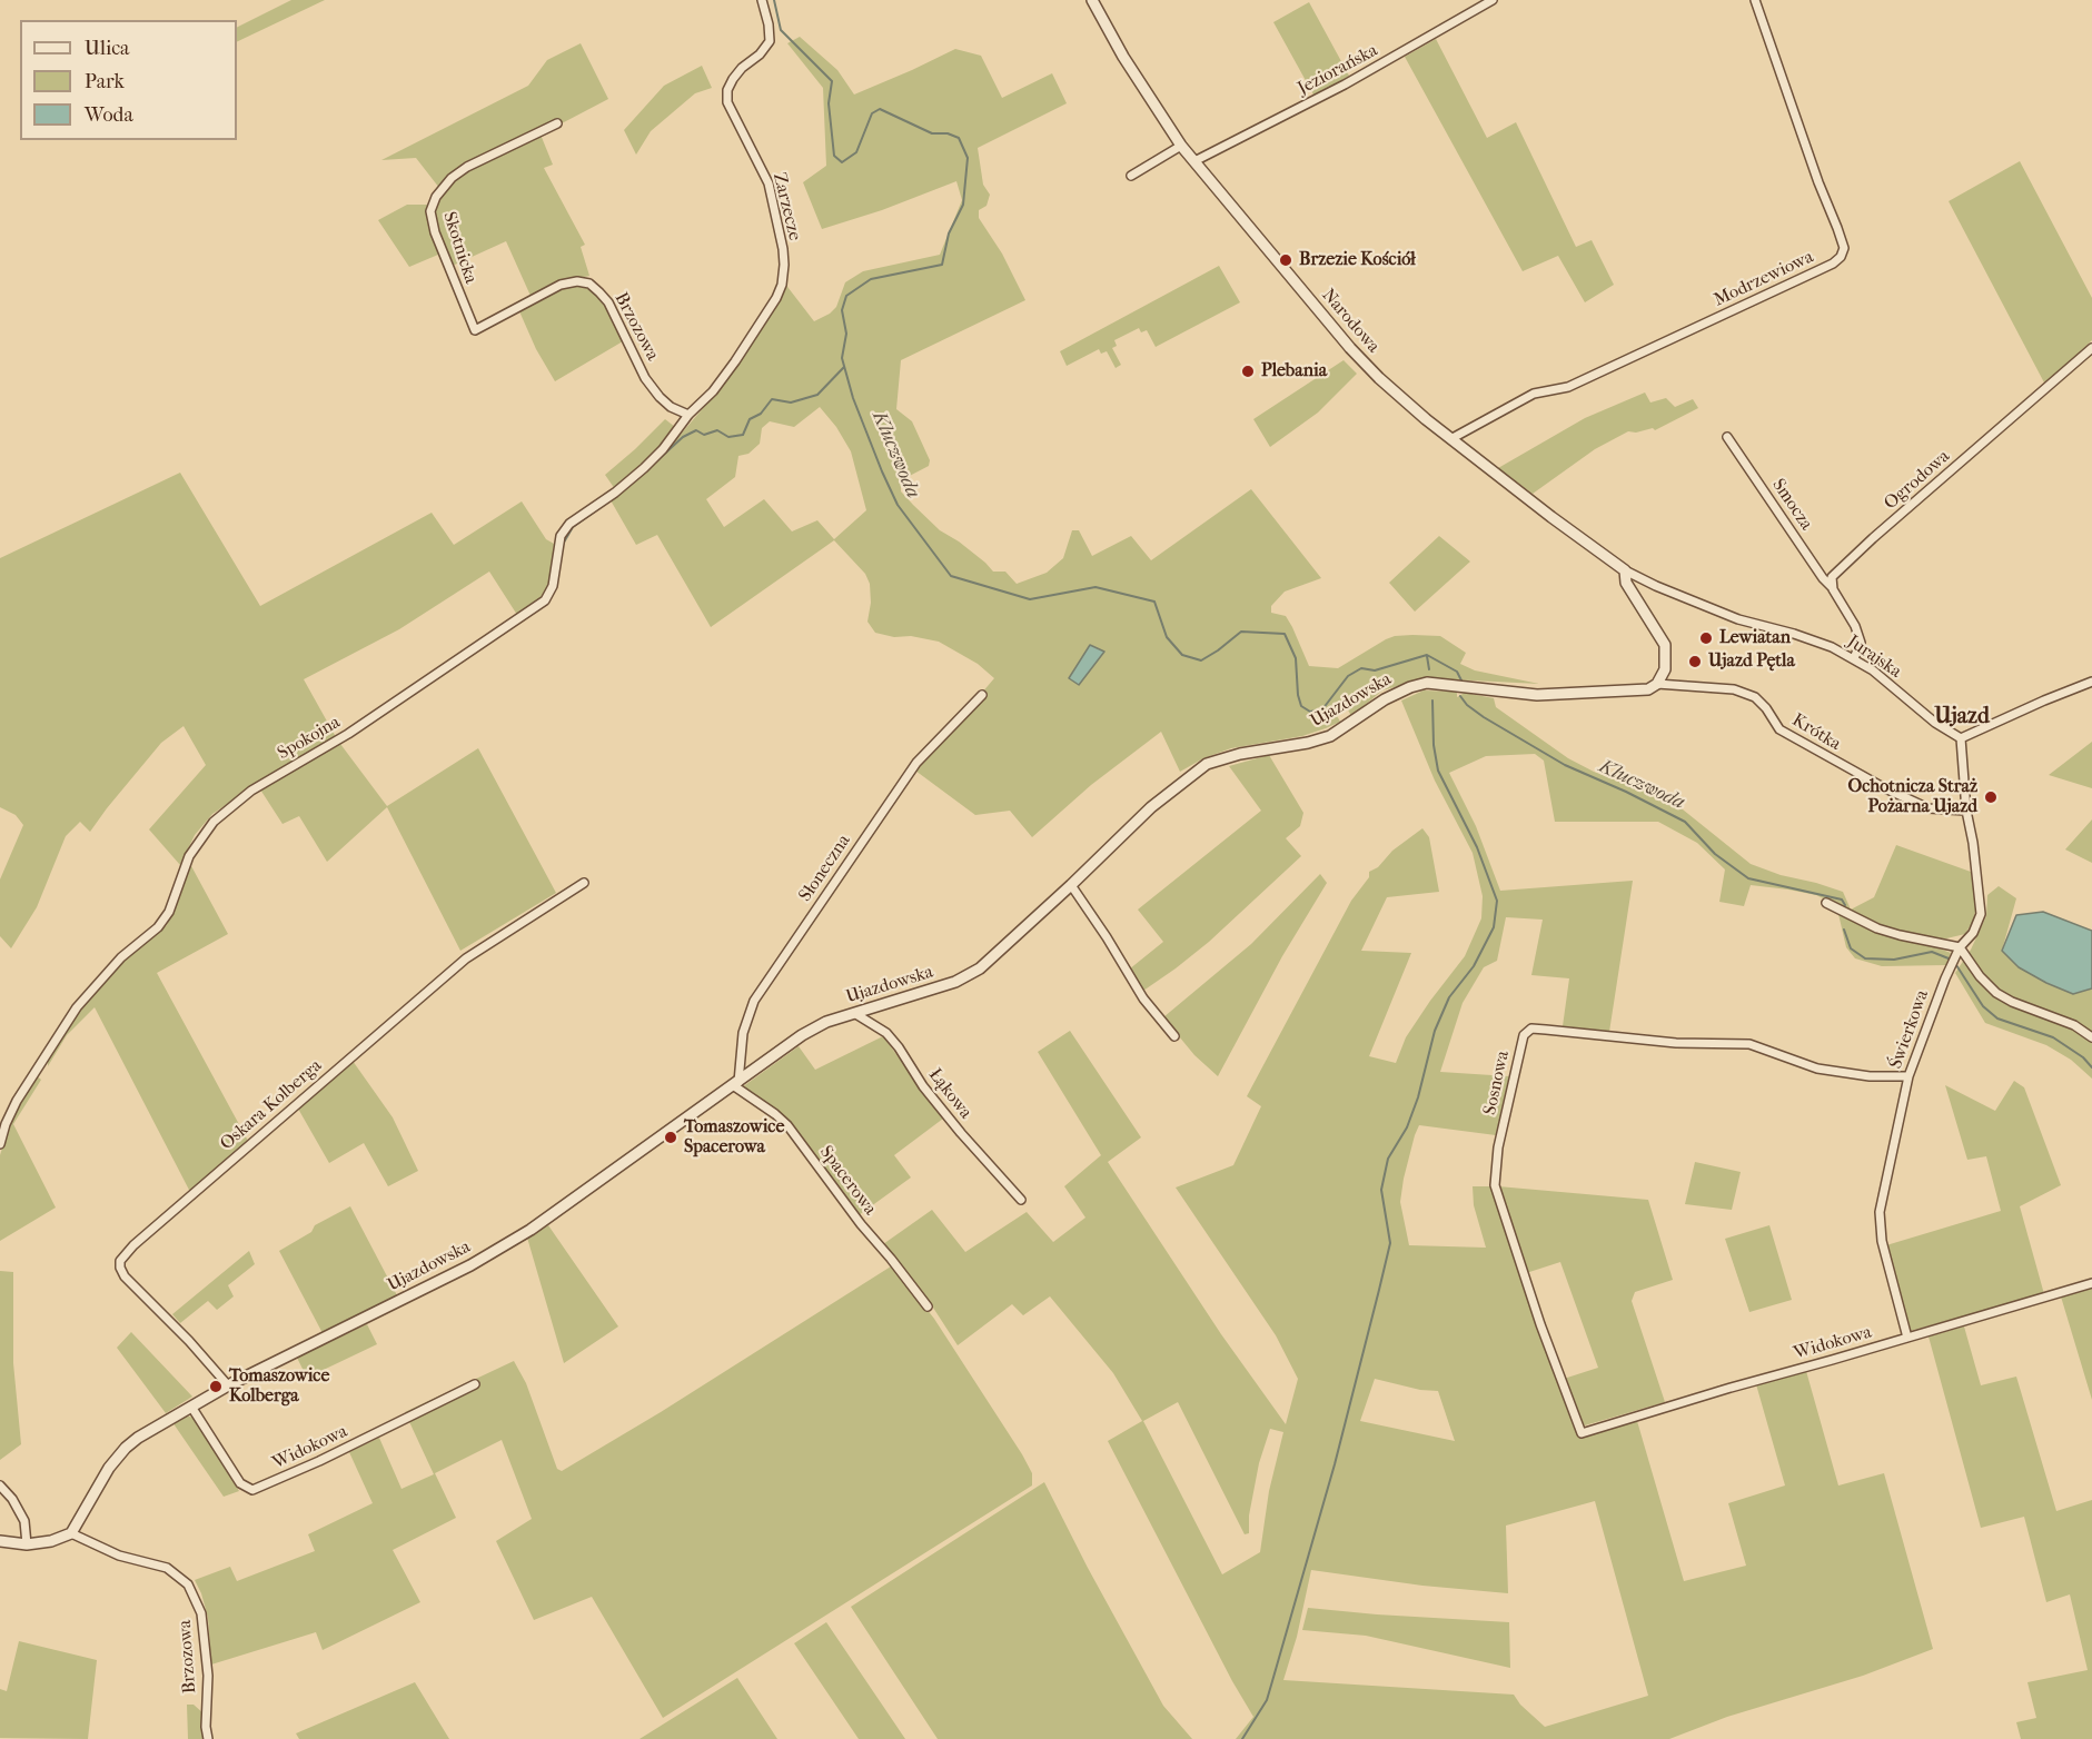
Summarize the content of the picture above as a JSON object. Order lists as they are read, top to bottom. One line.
{"streets":{"street":["Jeziorańska","Zarzecze","Skotnicka","Modrzewiowa","Narodowa","Brzozowa","Ogrodowa","Smocza","Jurajska","Ujazdowska","Krótka","Spokojna","Słoneczna","Świerkowa","Sosnowa","Łąkowa","Oskara Kolberga","Spacerowa","Widokowa"]},"crossings":[["Jeziorańska","Narodowa"],["Zarzecze","Brzozowa"],["Zarzecze","Spokojna"],["Skotnicka","Brzozowa"],["Modrzewiowa","Narodowa"],["Narodowa","Jurajska"],["Brzozowa","Ujazdowska"],["Brzozowa","Spokojna"],["Ogrodowa","Smocza"],["Jurajska","Świerkowa"],["Ujazdowska","Krótka"],["Ujazdowska","Słoneczna"],["Ujazdowska","Łąkowa"],["Ujazdowska","Oskara Kolberga"],["Ujazdowska","Spacerowa"],["Ujazdowska","Widokowa"],["Krótka","Świerkowa"],["Słoneczna","Spacerowa"],["Świerkowa","Sosnowa"],["Świerkowa","Widokowa"],["Sosnowa","Widokowa"]],"districts":["Ujazd"],"water":["Kluczwoda"],"places":["Brzezie Kościół","Plebania","Lewiatan","Ujazd Pętla","Ochotnicza Straż Pożarna Ujazd","Tomaszowice Spacerowa","Tomaszowice Kolberga"],"legend":["Ulica","Park","Woda"]}
